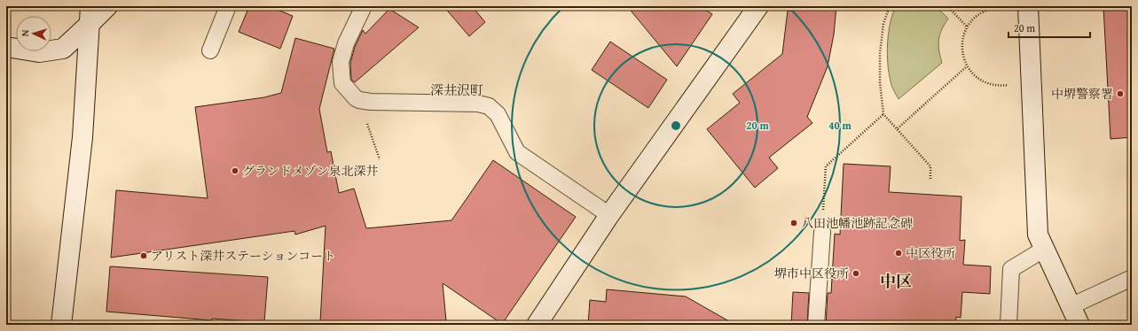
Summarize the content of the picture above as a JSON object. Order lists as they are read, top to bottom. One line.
{"districts":["深井沢町","中区"],"places":["中堺警察署","グランドメゾン泉北深井","八田池幡池跡記念碑","中区役所","アリスト深井ステーションコート","堺市中区役所"],"scale_bar":"20 m","north":"left","rings":["20 m","40 m"]}
